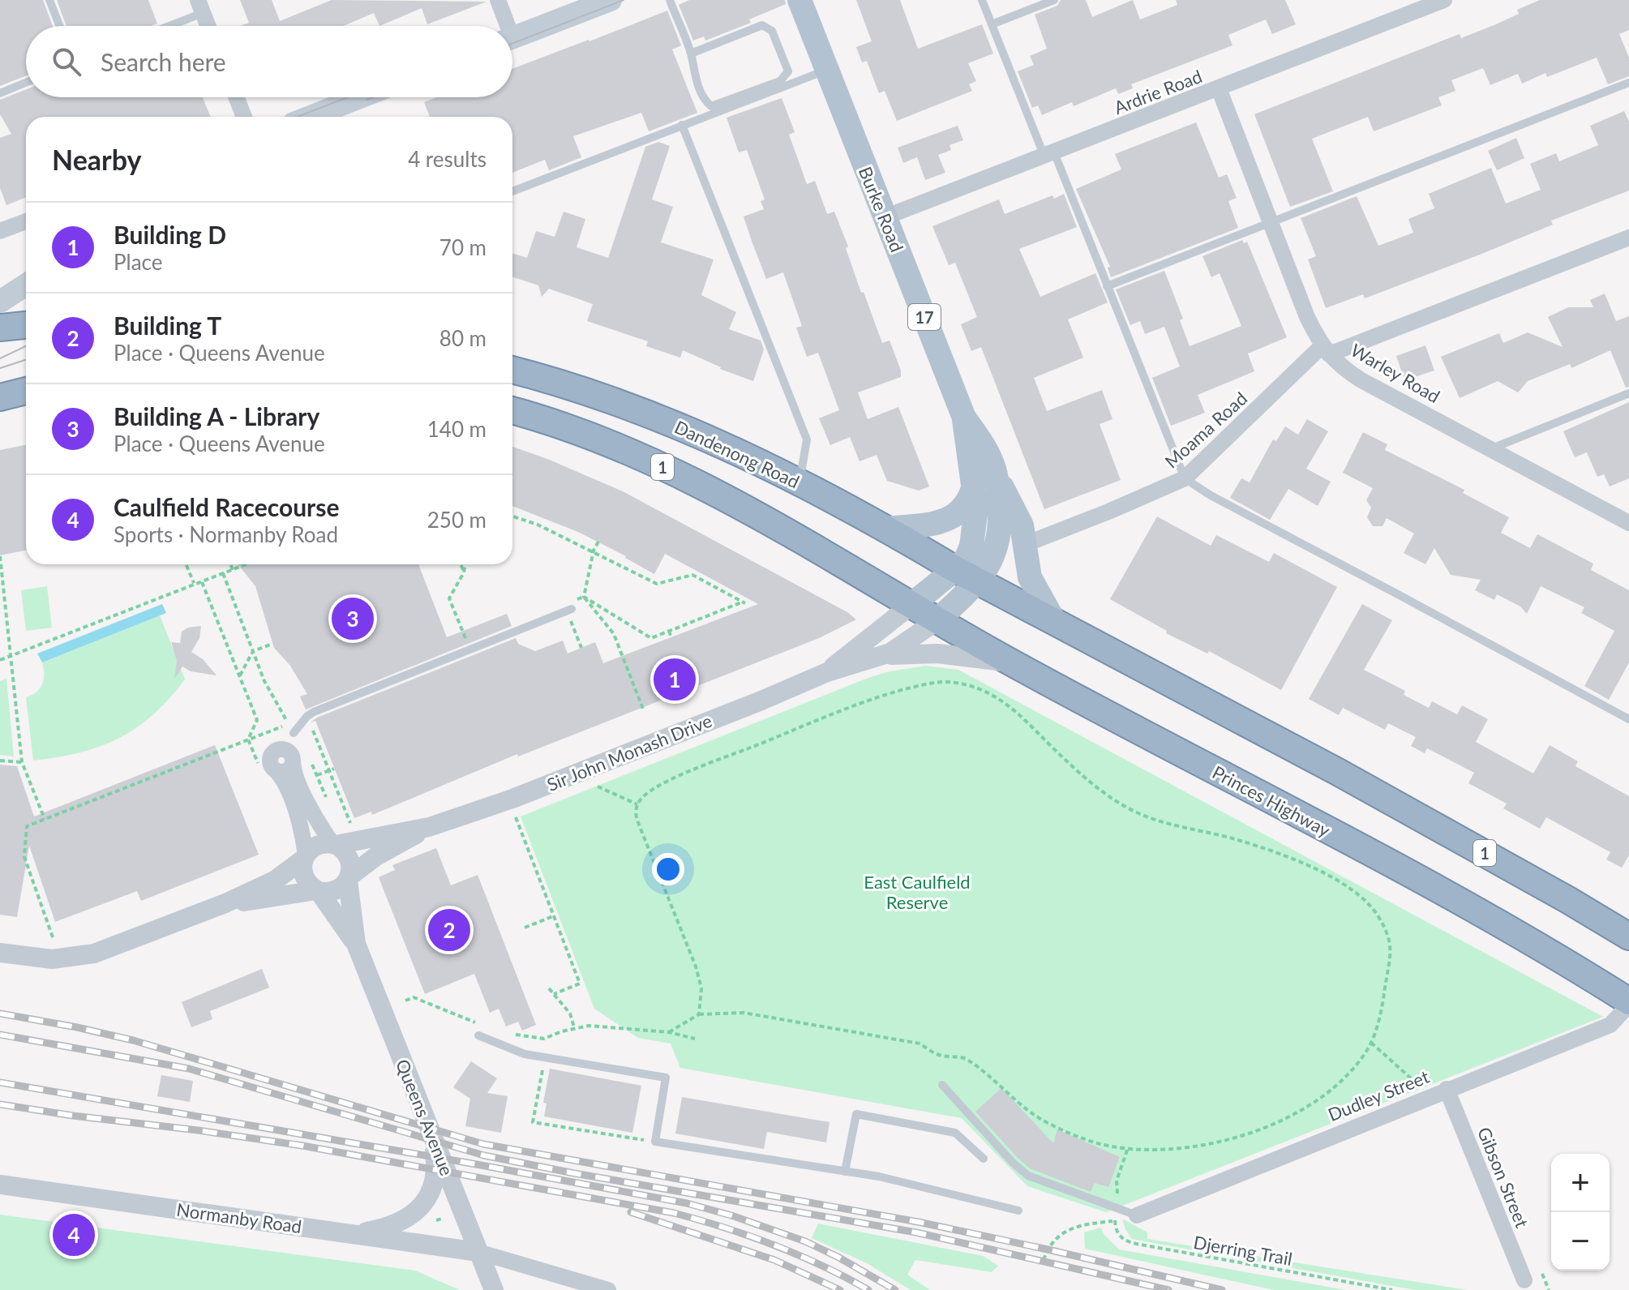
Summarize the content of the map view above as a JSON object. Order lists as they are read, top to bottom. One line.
{"streets":{"highway":["Dandenong Road","1","Princes Highway"],"main road":["Burke Road","17"],"street":["Ardrie Road","Warley Road","Moama Road","Sir John Monash Drive","Dudley Street","Queens Avenue","Gibson Street","Normanby Road"],"path":["Djerring Trail"]},"crossings":[["Ardrie Road","Burke Road"],["Ardrie Road","Warley Road"],["Burke Road","17"],["Burke Road","Dandenong Road"],["Burke Road","1"],["Burke Road","Sir John Monash Drive"],["Burke Road","Princes Highway"],["17","Moama Road"],["17","1"],["Warley Road","Moama Road"],["Dandenong Road","1"],["1","Sir John Monash Drive"],["1","Princes Highway"],["Sir John Monash Drive","Princes Highway"],["Sir John Monash Drive","Queens Avenue"],["Princes Highway","Dudley Street"],["Dudley Street","Gibson Street"],["Queens Avenue","Normanby Road"]],"parks":["East Caulfield Reserve"],"page":{"search":"Search here","heading":["Nearby","4 results"],"list":[{"mark":"1","name":"Building D","note":"Place","value":"70 m"},{"mark":"2","name":"Building T","note":"Place · Queens Avenue","value":"80 m"},{"mark":"3","name":"Building A - Library","note":"Place · Queens Avenue","value":"140 m"},{"mark":"4","name":"Caulfield Racecourse","note":"Sports · Normanby Road","value":"250 m"}],"pins":["3","1","2","4"],"map_buttons":["+","−"]}}
